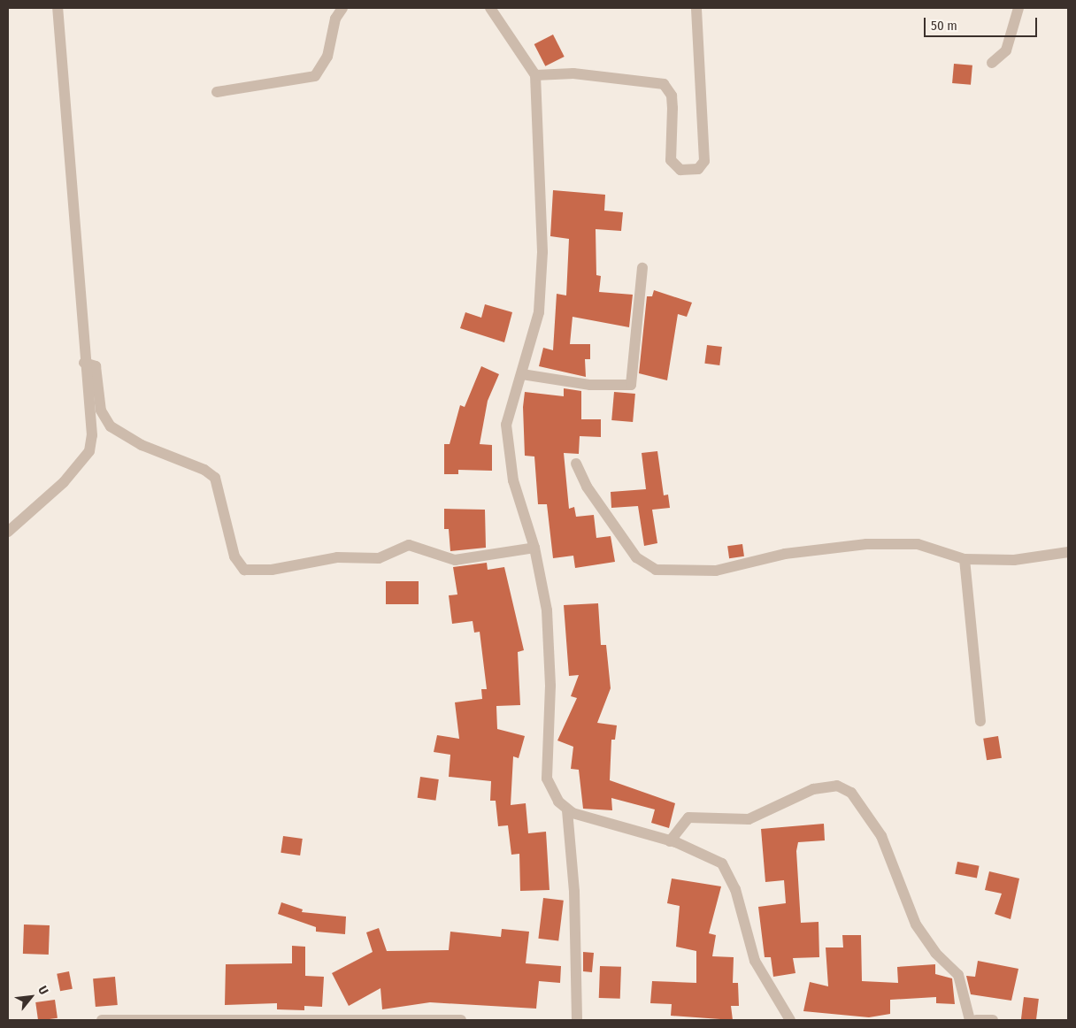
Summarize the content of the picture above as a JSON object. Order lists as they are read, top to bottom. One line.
{"scale_bar":"50 m","north":"top right"}
